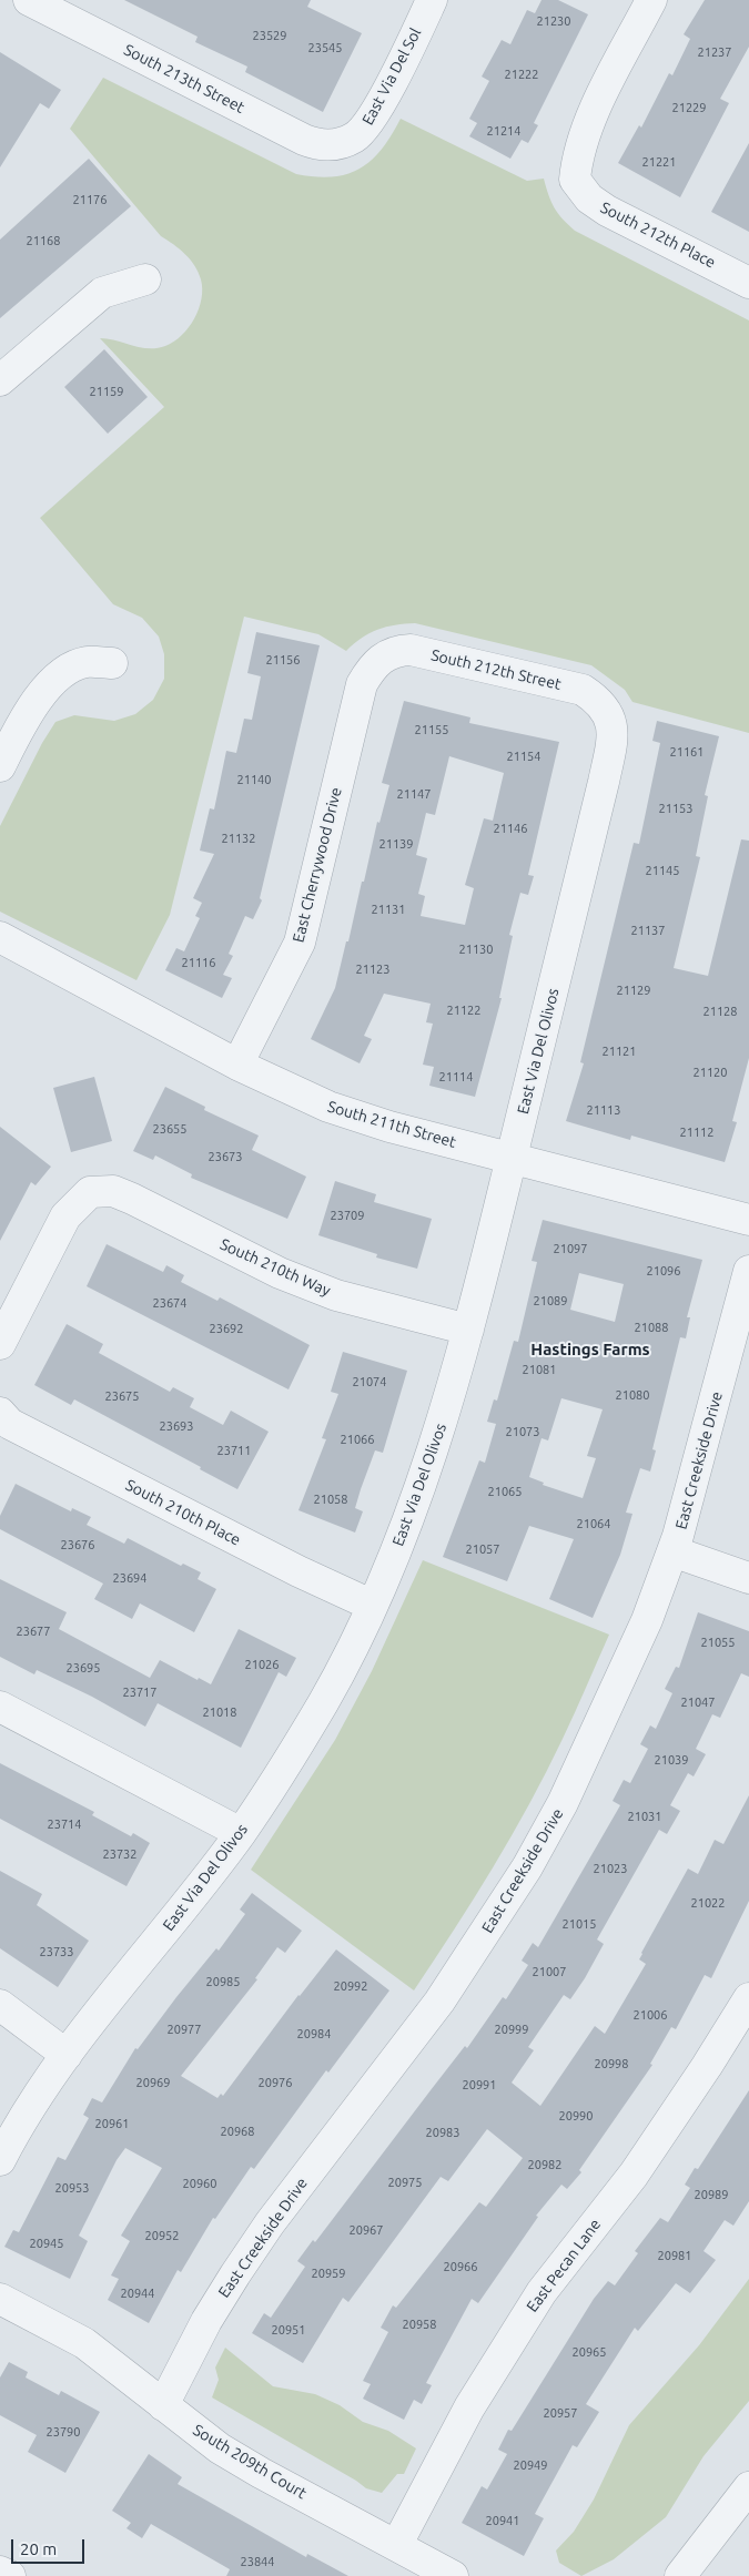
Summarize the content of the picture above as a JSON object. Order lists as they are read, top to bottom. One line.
{"streets":{"street":["East Via Del Sol","South 213th Street","South 212th Place","South 212th Street","East Cherrywood Drive","East Via Del Olivos","South 211th Street","South 210th Way","East Creekside Drive","South 210th Place","East Pecan Lane","South 209th Court"]},"crossings":[["East Via Del Sol","South 213th Street"],["South 212th Street","East Cherrywood Drive"],["South 212th Street","East Via Del Olivos"],["East Cherrywood Drive","South 211th Street"],["East Via Del Olivos","South 211th Street"],["East Via Del Olivos","South 210th Way"],["East Via Del Olivos","South 210th Place"],["East Creekside Drive","South 209th Court"],["East Pecan Lane","South 209th Court"]],"districts":["Hastings Farms"],"house_numbers":["21230","23529","23545","21237","21222","21229","21214","21221","21176","21168","21159","21156","21155","21161","21154","21140","21147","21153","21146","21132","21139","21145","21131","21137","21130","21116","21123","21129","21122","21128","21121","21120","21114","21113","23655","21112","23673","23709","21097","21096","21089","23674","21088","23692","21081","21074","21080","23675","23693","21073","21066","23711","21065","21058","21064","23676","21057","23694","23677","21055","21026","23695","23717","21047","21018","21039","21031","23714","23732","21023","21022","21015","23733","21007","20985","20992","21006","20977","20999","20984","20998","20969","20976","20991","20990","20961","20968","20983","20982","20975","20960","20953","20989","20967","20952","20945","20981","20966","20959","20944","20958","20951","20965","20957","23790","20949","20941","23844"],"scale_bar":"20 m"}
